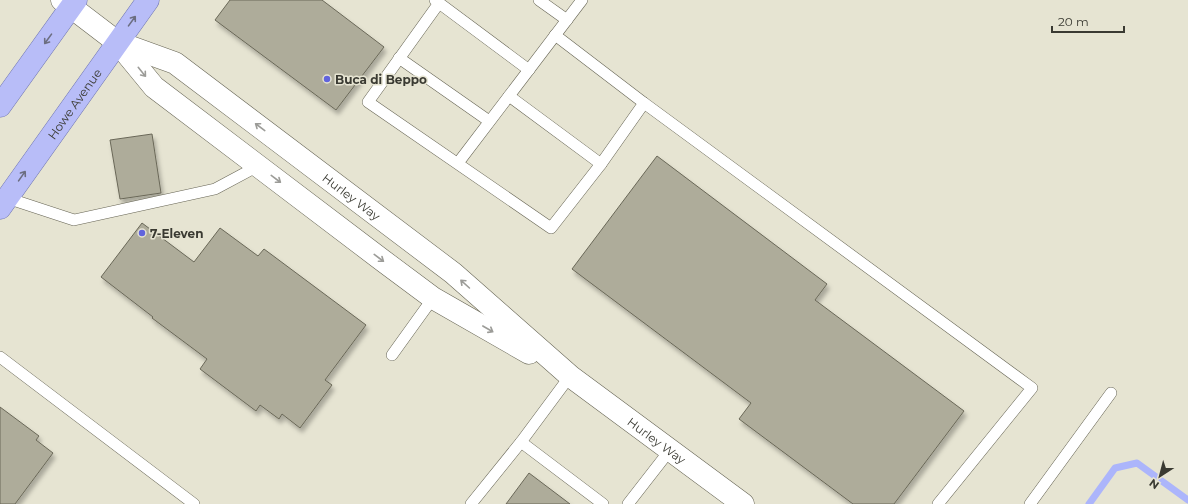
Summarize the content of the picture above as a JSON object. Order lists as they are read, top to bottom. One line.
{"streets":{"main road":["Howe Avenue"],"street":["Hurley Way"]},"crossings":[["Howe Avenue","Hurley Way"]],"places":["Buca di Beppo","7-Eleven"],"scale_bar":"20 m","north":"bottom left"}
